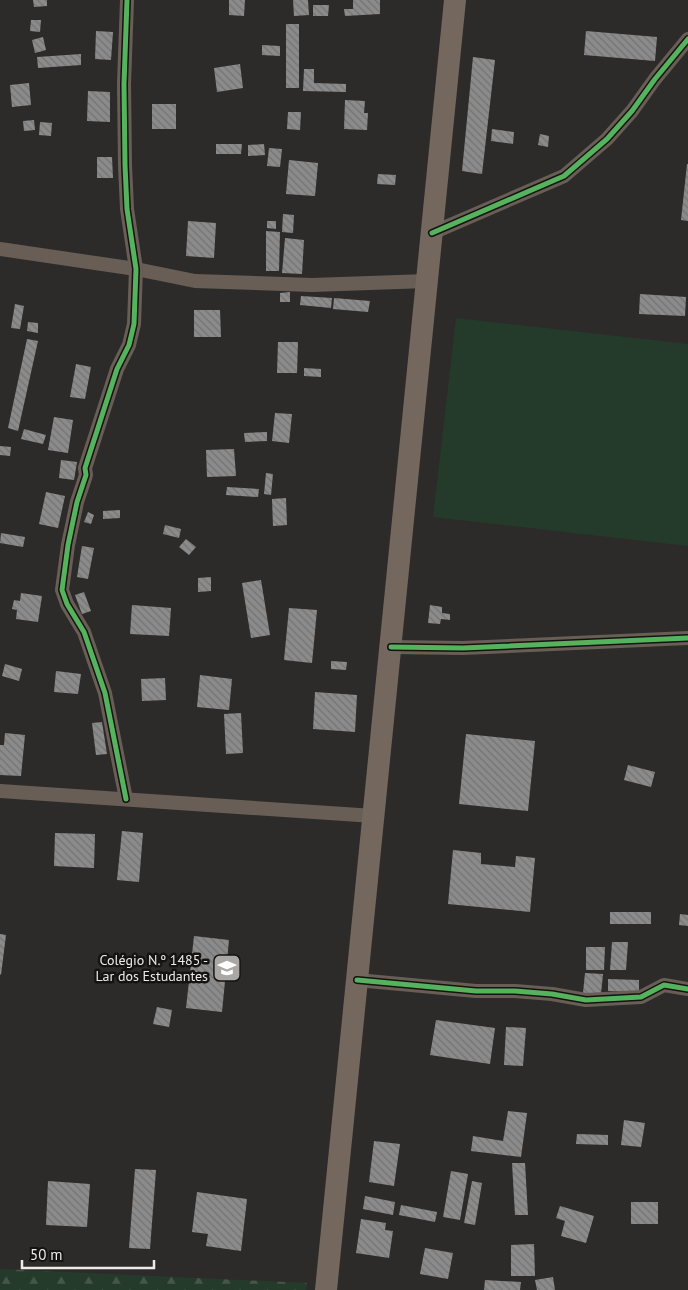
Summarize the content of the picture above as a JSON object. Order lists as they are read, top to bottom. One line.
{"places":{"school or university":["Colégio N.º 1485 - Lar dos Estudantes"]},"scale_bar":"50 m"}
